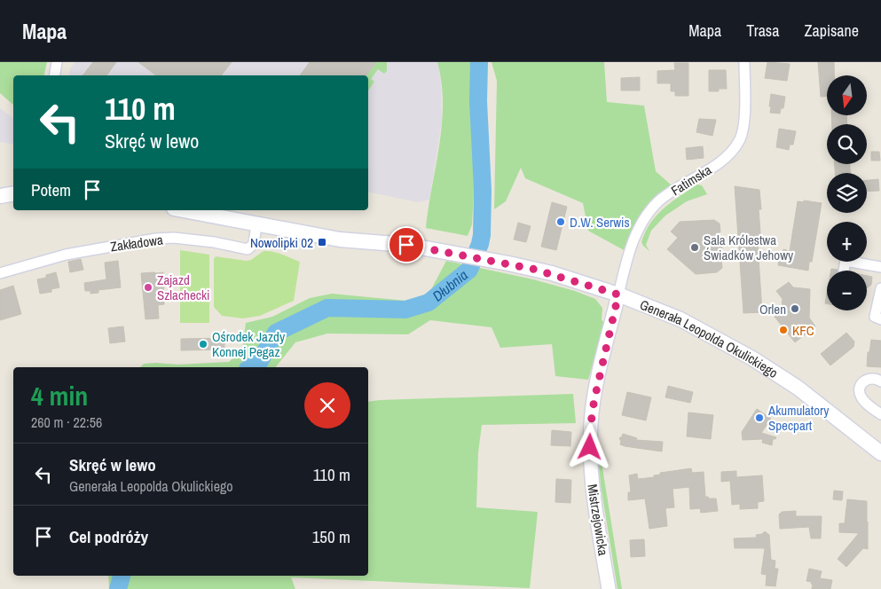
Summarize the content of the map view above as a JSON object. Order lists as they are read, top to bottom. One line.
{"streets":{"main road":["Generała Leopolda Okulickiego"],"street":["Fatimska","Zakładowa","Mistrzejowicka"]},"crossings":[["Fatimska","Generała Leopolda Okulickiego"],["Fatimska","Mistrzejowicka"],["Zakładowa","Generała Leopolda Okulickiego"],["Generała Leopolda Okulickiego","Mistrzejowicka"]],"water":["Dłubnia"],"places":{"other":["D.W. Serwis","Sala Królestwa Świadków Jehowy","Zajazd Szlachecki","Orlen","KFC","Ośrodek Jazdy Konnej Pegaz","Akumulatory Specpart"],"transit":["Nowolipki 02"]},"north":"bottom","page":{"header":"Mapa","nav":["Mapa","Trasa","Zapisane"],"map_buttons":["+","−"],"turn":["110 m","Skręć w lewo"],"then":"Potem","heading":["4 min","260 m · 22:56"],"list":[{"name":"Skręć w lewo","note":"Generała Leopolda Okulickiego","value":"110 m"},{"name":"Cel podróży","value":"150 m"}]}}
